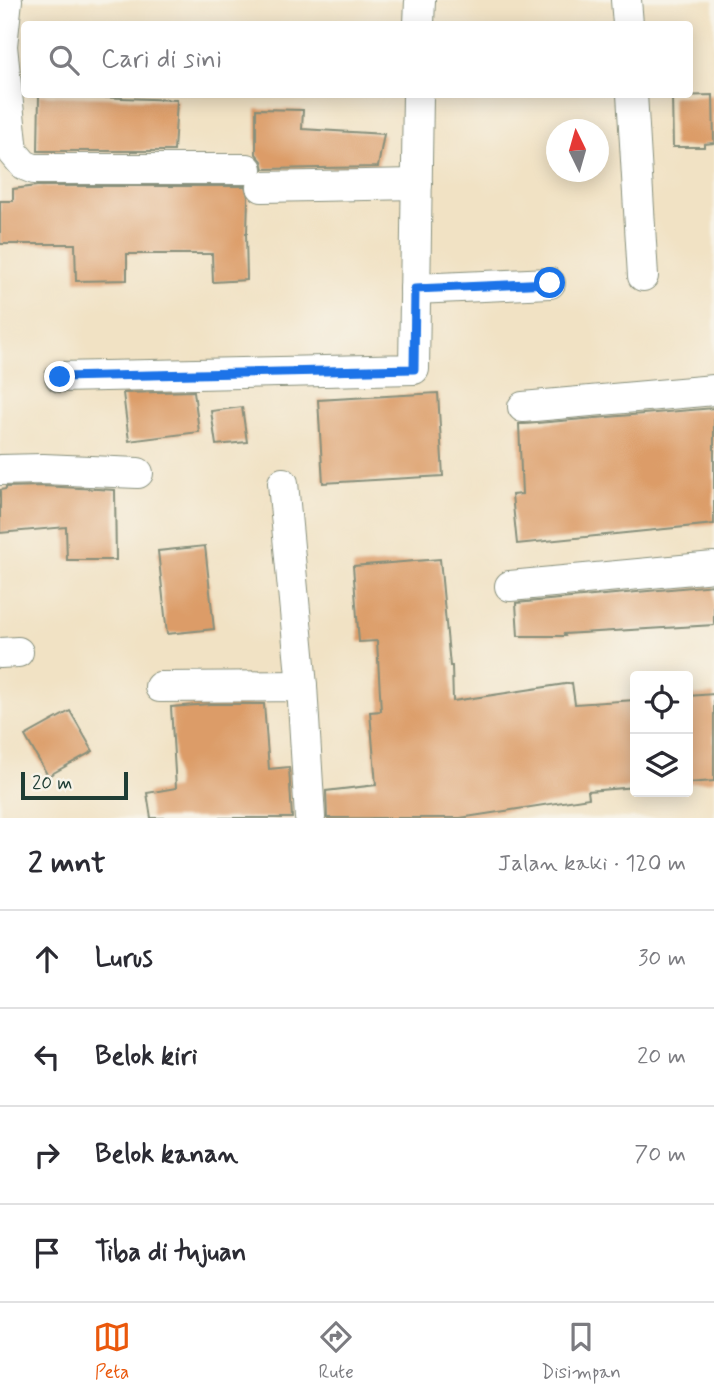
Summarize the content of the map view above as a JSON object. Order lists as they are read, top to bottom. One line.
{"scale_bar":"20 m","north":"top","page":{"search":"Cari di sini","scale":"20 m","heading":["2 mnt","Jalan kaki · 120 m"],"list":[["Lurus","30 m"],["Belok kiri","20 m"],["Belok kanan","70 m"],"Tiba di tujuan"],"nav":["Peta","Rute","Disimpan"]}}
